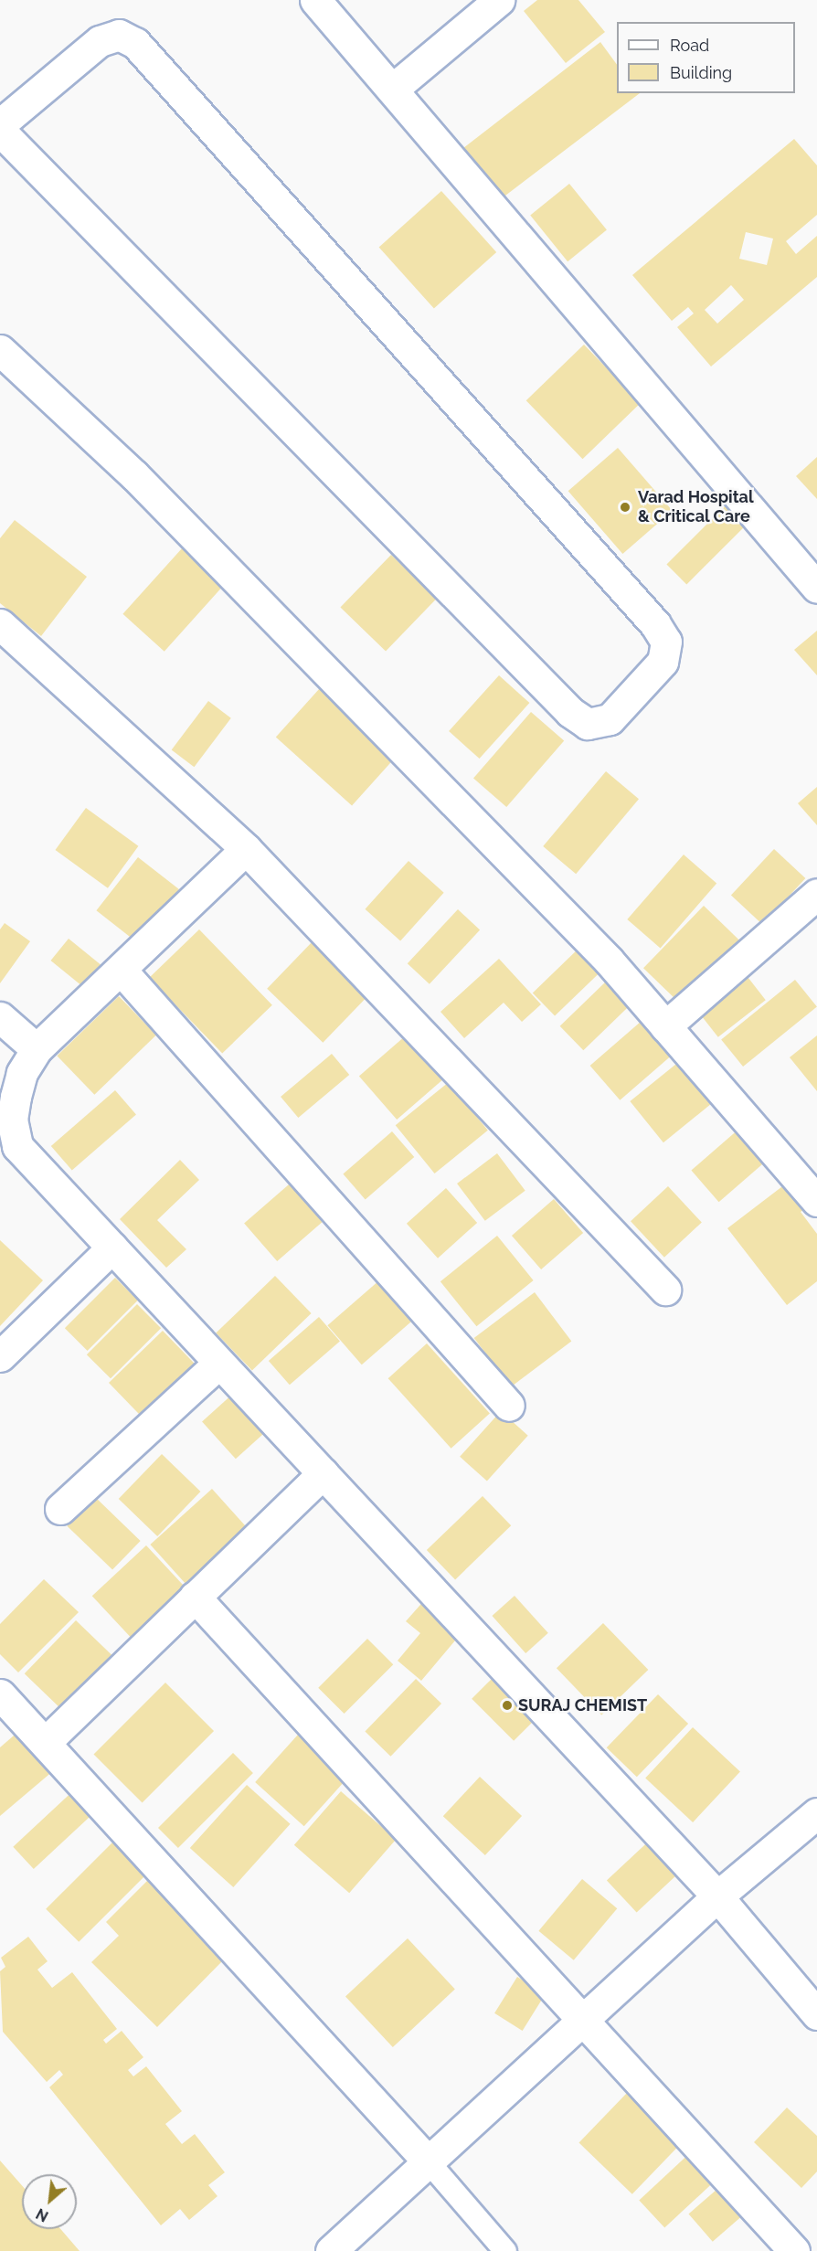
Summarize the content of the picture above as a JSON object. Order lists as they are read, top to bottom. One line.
{"places":["Varad Hospital & Critical Care","SURAJ CHEMIST"],"legend":["Road","Building"],"north":"bottom left"}
